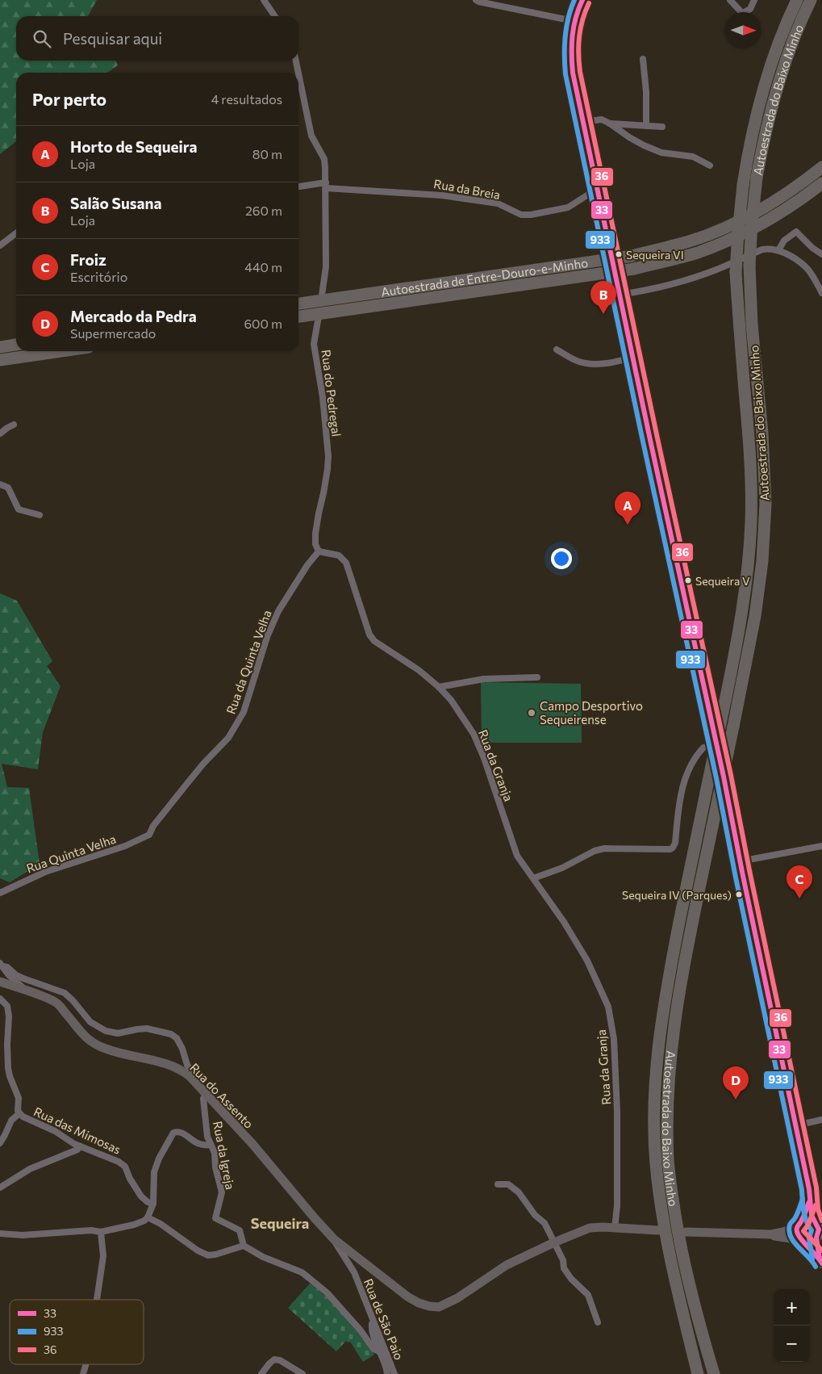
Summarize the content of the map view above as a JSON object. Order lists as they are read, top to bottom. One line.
{"streets":{"highway":["Autoestrada do Baixo Minho","Autoestrada de Entre-Douro-e-Minho"],"street":["Rua da Breia","Rua do Pedregal","Rua da Quinta Velha","Rua da Granja","Rua Quinta Velha","Rua do Assento","Rua das Mimosas","Rua da Igreja","Rua de São Paio"]},"crossings":[["Rua da Breia","Rua do Pedregal"],["Rua do Pedregal","Rua da Quinta Velha"],["Rua do Pedregal","Rua da Granja"],["Rua da Quinta Velha","Rua da Granja"],["Rua da Quinta Velha","Rua Quinta Velha"],["Rua da Granja","Rua do Assento"],["Rua do Assento","Rua da Igreja"],["Rua do Assento","Rua de São Paio"]],"districts":["Sequeira"],"places":["Sequeira VI","Sequeira V","Campo Desportivo Sequeirense","Sequeira IV (Parques)"],"lines":["transit line 33","transit line 933","transit line 36"],"legend":["33","933","36"],"north":"right","page":{"search":"Pesquisar aqui","heading":["Por perto","4 resultados"],"list":[{"mark":"A","name":"Horto de Sequeira","note":"Loja","value":"80 m"},{"mark":"B","name":"Salão Susana","note":"Loja","value":"260 m"},{"mark":"C","name":"Froiz","note":"Escritório","value":"440 m"},{"mark":"D","name":"Mercado da Pedra","note":"Supermercado","value":"600 m"}],"pins":["B","A","C","D"],"map_buttons":["+","−"]}}
